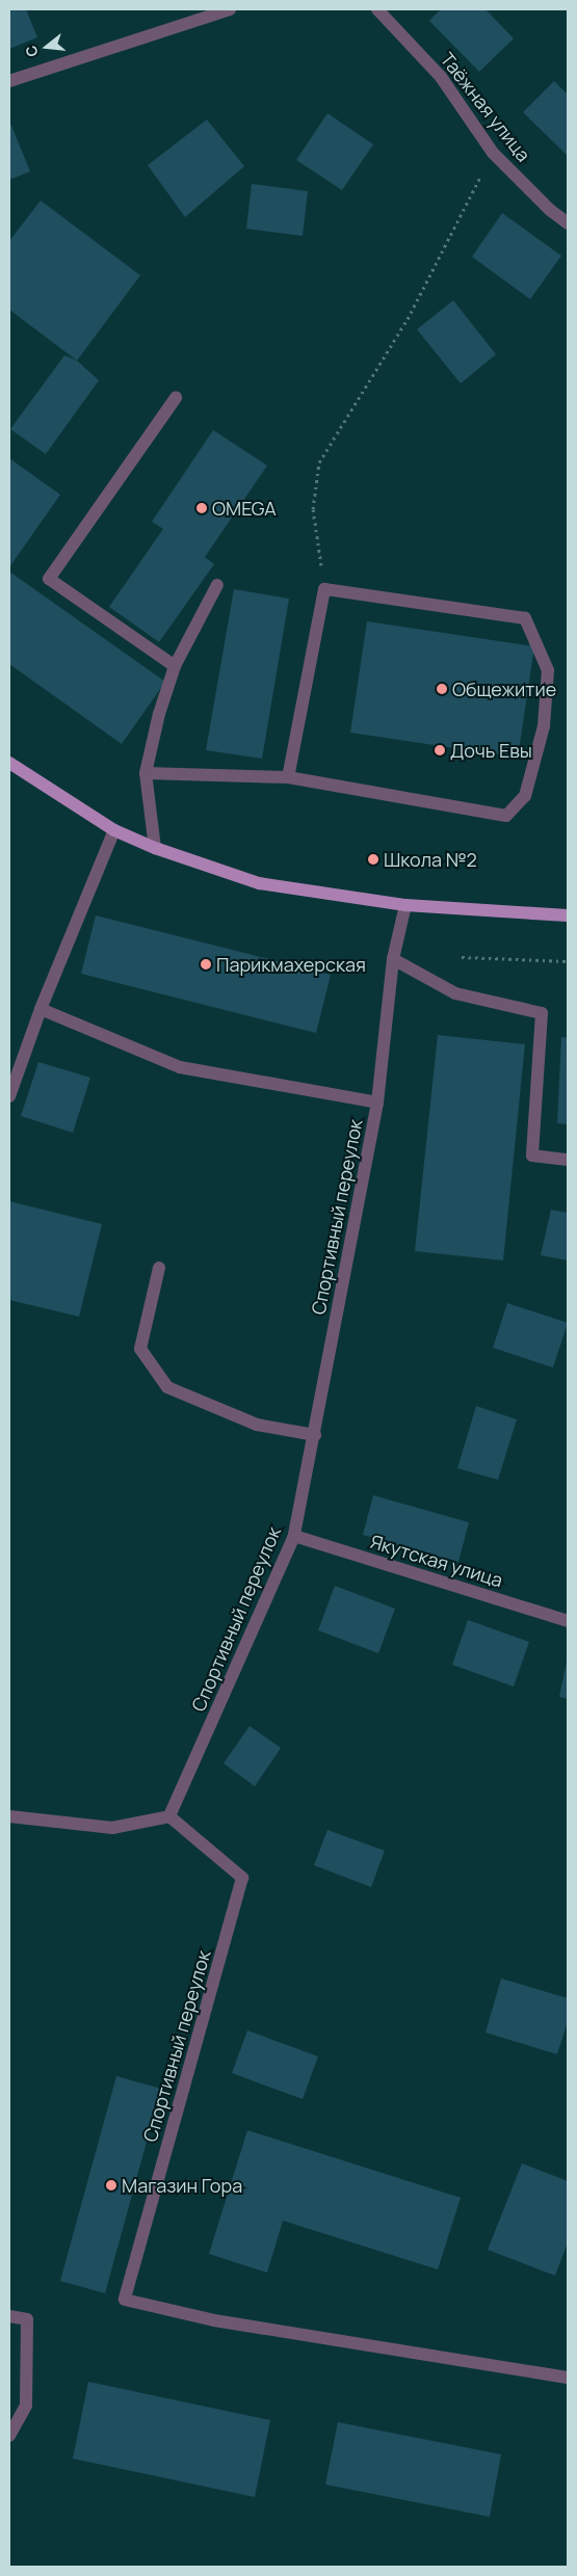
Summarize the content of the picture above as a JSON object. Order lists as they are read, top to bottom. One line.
{"streets":{"street":["Таёжная улица","Спортивный переулок","Якутская улица"]},"crossings":[["Спортивный переулок","Якутская улица"]],"places":["OMEGA","Общежитие","Дочь Евы","Школа №2","Парикмахерская","Магазин Гора"],"north":"left"}
